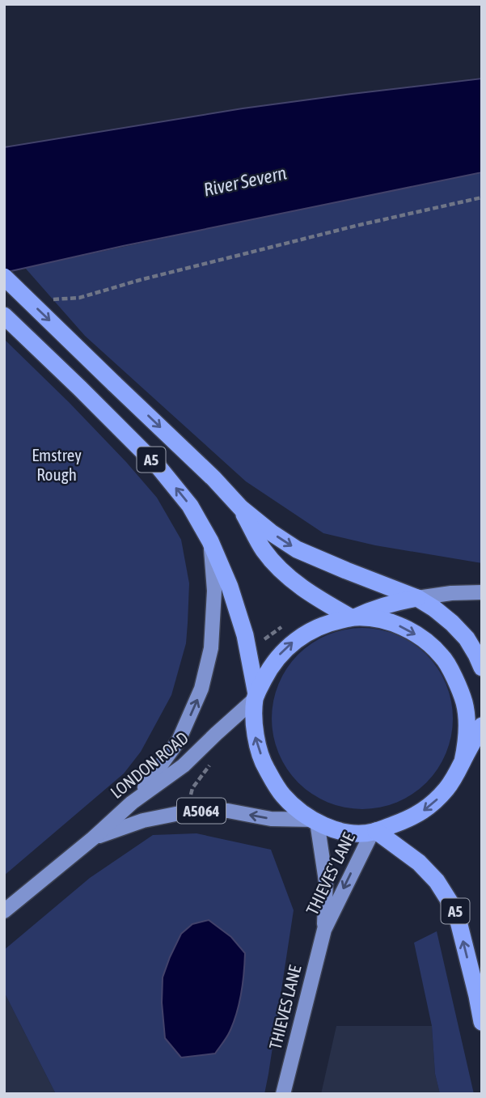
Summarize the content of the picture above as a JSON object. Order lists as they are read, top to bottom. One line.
{"streets":{"highway":["A5"],"main road":["LONDON ROAD","A5064","THIEVES' LANE","THIEVES LANE"]},"crossings":[["A5","LONDON ROAD"],["A5","THIEVES' LANE"],["LONDON ROAD","THIEVES' LANE"],["THIEVES' LANE","THIEVES LANE"]],"one_way":["LONDON ROAD","THIEVES' LANE"],"water":["River Severn"],"parks":["Emstrey Rough"]}
